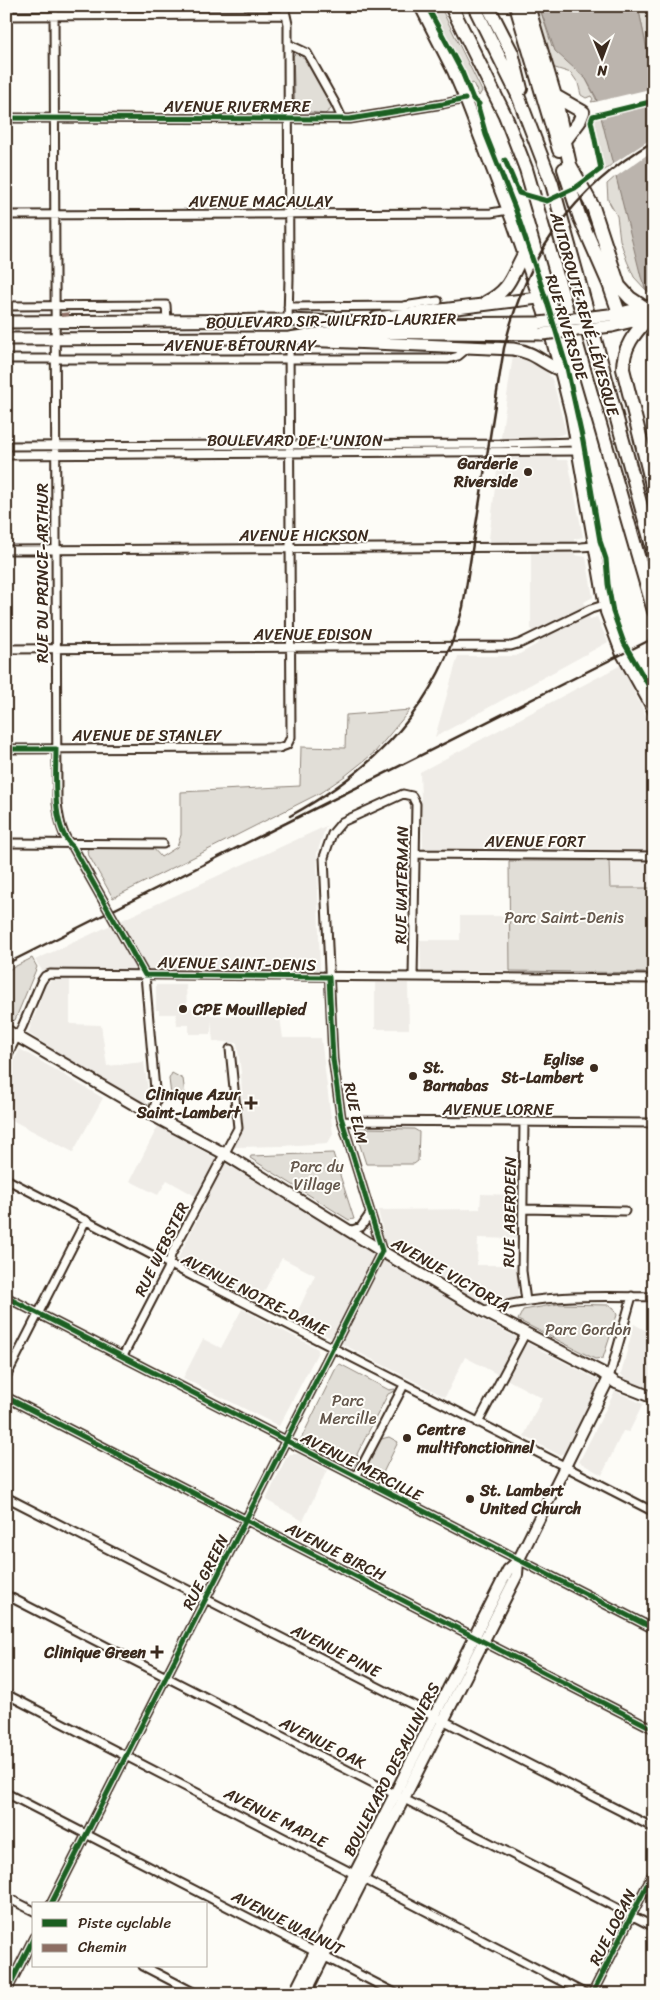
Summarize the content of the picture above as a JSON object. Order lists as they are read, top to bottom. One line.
{"streets":{"highway":["AUTOROUTE RENÉ-LÉVESQUE"],"main road":["BOULEVARD SIR-WILFRID-LAURIER"],"street":["AVENUE RIVERMERE","AVENUE MACAULAY","RUE RIVERSIDE","AVENUE BÉTOURNAY","BOULEVARD DE L'UNION","AVENUE HICKSON","RUE DU PRINCE-ARTHUR","AVENUE EDISON","AVENUE DE STANLEY","AVENUE FORT","RUE WATERMAN","AVENUE SAINT-DENIS","AVENUE LORNE","RUE ELM","RUE ABERDEEN","RUE WEBSTER","AVENUE VICTORIA","AVENUE NOTRE-DAME","AVENUE MERCILLE","AVENUE BIRCH","RUE GREEN","AVENUE PINE","AVENUE OAK","BOULEVARD DESAULNIERS","AVENUE MAPLE","AVENUE WALNUT","RUE LOGAN"]},"crossings":[["AVENUE RIVERMERE","RUE RIVERSIDE"],["AVENUE RIVERMERE","RUE DU PRINCE-ARTHUR"],["AVENUE MACAULAY","RUE RIVERSIDE"],["AVENUE MACAULAY","RUE DU PRINCE-ARTHUR"],["BOULEVARD SIR-WILFRID-LAURIER","RUE DU PRINCE-ARTHUR"],["RUE RIVERSIDE","BOULEVARD DE L'UNION"],["RUE RIVERSIDE","AVENUE HICKSON"],["RUE RIVERSIDE","AVENUE EDISON"],["AVENUE BÉTOURNAY","RUE DU PRINCE-ARTHUR"],["BOULEVARD DE L'UNION","RUE DU PRINCE-ARTHUR"],["AVENUE HICKSON","RUE DU PRINCE-ARTHUR"],["RUE DU PRINCE-ARTHUR","AVENUE EDISON"],["RUE DU PRINCE-ARTHUR","AVENUE DE STANLEY"],["RUE DU PRINCE-ARTHUR","AVENUE SAINT-DENIS"],["RUE DU PRINCE-ARTHUR","AVENUE VICTORIA"],["AVENUE EDISON","AVENUE DE STANLEY"],["AVENUE FORT","RUE WATERMAN"],["RUE WATERMAN","AVENUE SAINT-DENIS"],["RUE WATERMAN","RUE ELM"],["AVENUE SAINT-DENIS","RUE ELM"],["AVENUE SAINT-DENIS","AVENUE VICTORIA"],["AVENUE LORNE","RUE ELM"],["AVENUE LORNE","RUE ABERDEEN"],["RUE ELM","AVENUE VICTORIA"],["RUE ELM","RUE GREEN"],["RUE WEBSTER","AVENUE VICTORIA"],["RUE WEBSTER","AVENUE NOTRE-DAME"],["RUE WEBSTER","AVENUE MERCILLE"],["AVENUE VICTORIA","RUE GREEN"],["AVENUE VICTORIA","BOULEVARD DESAULNIERS"],["AVENUE NOTRE-DAME","RUE GREEN"],["AVENUE NOTRE-DAME","BOULEVARD DESAULNIERS"],["AVENUE MERCILLE","RUE GREEN"],["AVENUE MERCILLE","BOULEVARD DESAULNIERS"],["AVENUE BIRCH","RUE GREEN"],["AVENUE BIRCH","BOULEVARD DESAULNIERS"],["RUE GREEN","AVENUE PINE"],["RUE GREEN","AVENUE OAK"],["RUE GREEN","AVENUE MAPLE"],["RUE GREEN","AVENUE WALNUT"],["AVENUE PINE","BOULEVARD DESAULNIERS"],["AVENUE OAK","BOULEVARD DESAULNIERS"],["AVENUE OAK","RUE LOGAN"],["BOULEVARD DESAULNIERS","AVENUE MAPLE"],["BOULEVARD DESAULNIERS","AVENUE WALNUT"]],"parks":["Parc Saint-Denis","Parc du Village","Parc Gordon","Parc Mercille"],"places":{"other":["Garderie Riverside","CPE Mouillepied","Eglise St-Lambert","St. Barnabas","Centre multifonctionnel","St. Lambert United Church"],"health":["Clinique Azur Saint-Lambert","Clinique Green"]},"legend":["Piste cyclable","Chemin"],"north":"bottom"}
